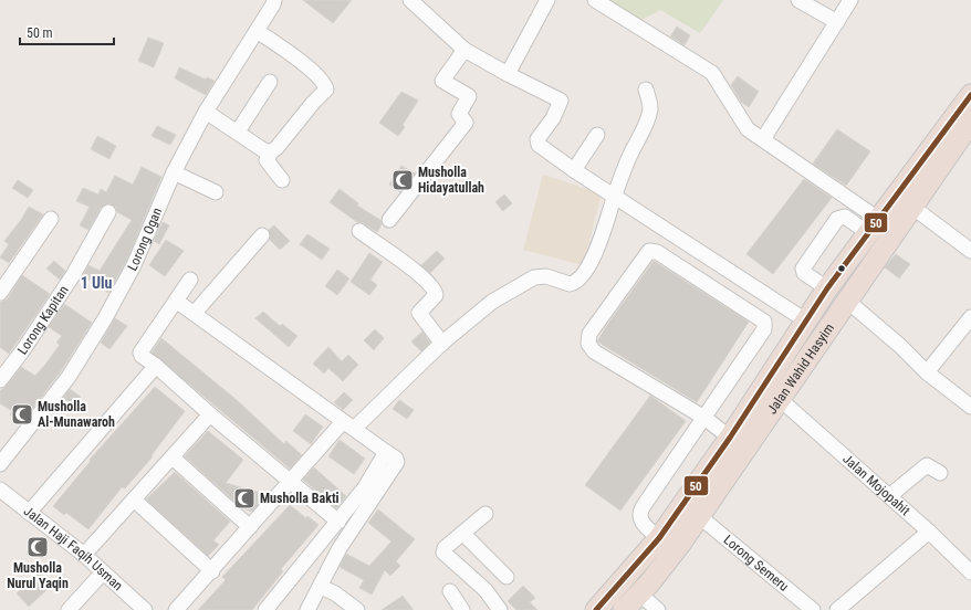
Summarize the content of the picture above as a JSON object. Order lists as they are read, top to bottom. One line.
{"streets":{"highway":["Jalan Wahid Hasyim"],"street":["Lorong Ogan","Lorong Kapitan","Jalan Mojopahit","Jalan Haji Faqih Usman","Lorong Semeru"]},"crossings":[["Jalan Wahid Hasyim","Jalan Mojopahit"],["Jalan Wahid Hasyim","Lorong Semeru"]],"districts":["1 Ulu"],"places":{"mosque":["Musholla Hidayatullah","Musholla Al-Munawaroh","Musholla Bakti","Musholla Nurul Yaqin"]},"lines":["transit line 50"],"scale_bar":"50 m"}
